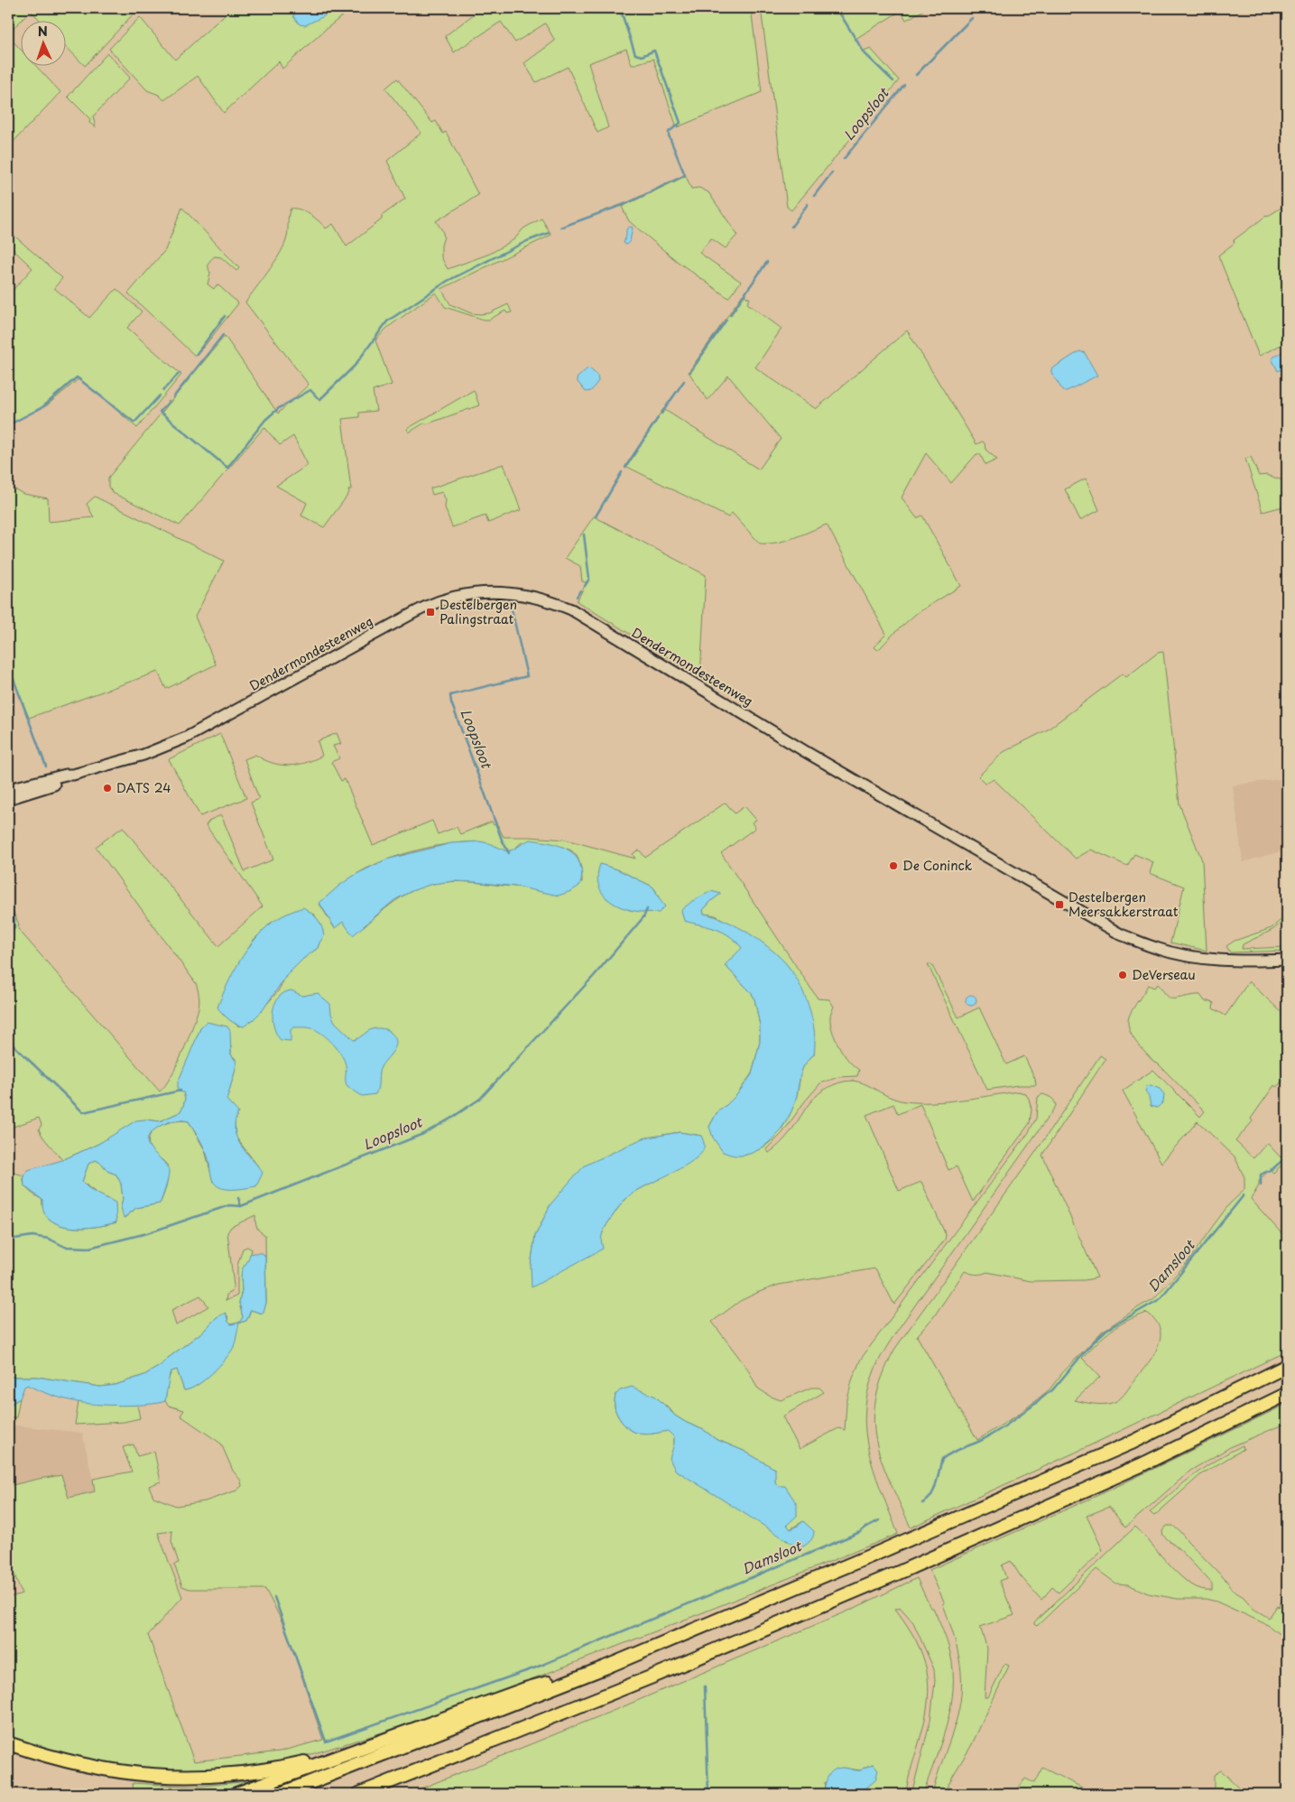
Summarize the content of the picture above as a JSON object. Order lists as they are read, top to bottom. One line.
{"streets":{"main road":["Dendermondesteenweg"]},"water":["Loopsloot","Damsloot"],"places":{"transit":["Destelbergen Palingstraat","Destelbergen Meersakkerstraat"],"other":["DATS 24","De Coninck","DeVerseau"]},"north":"top"}
